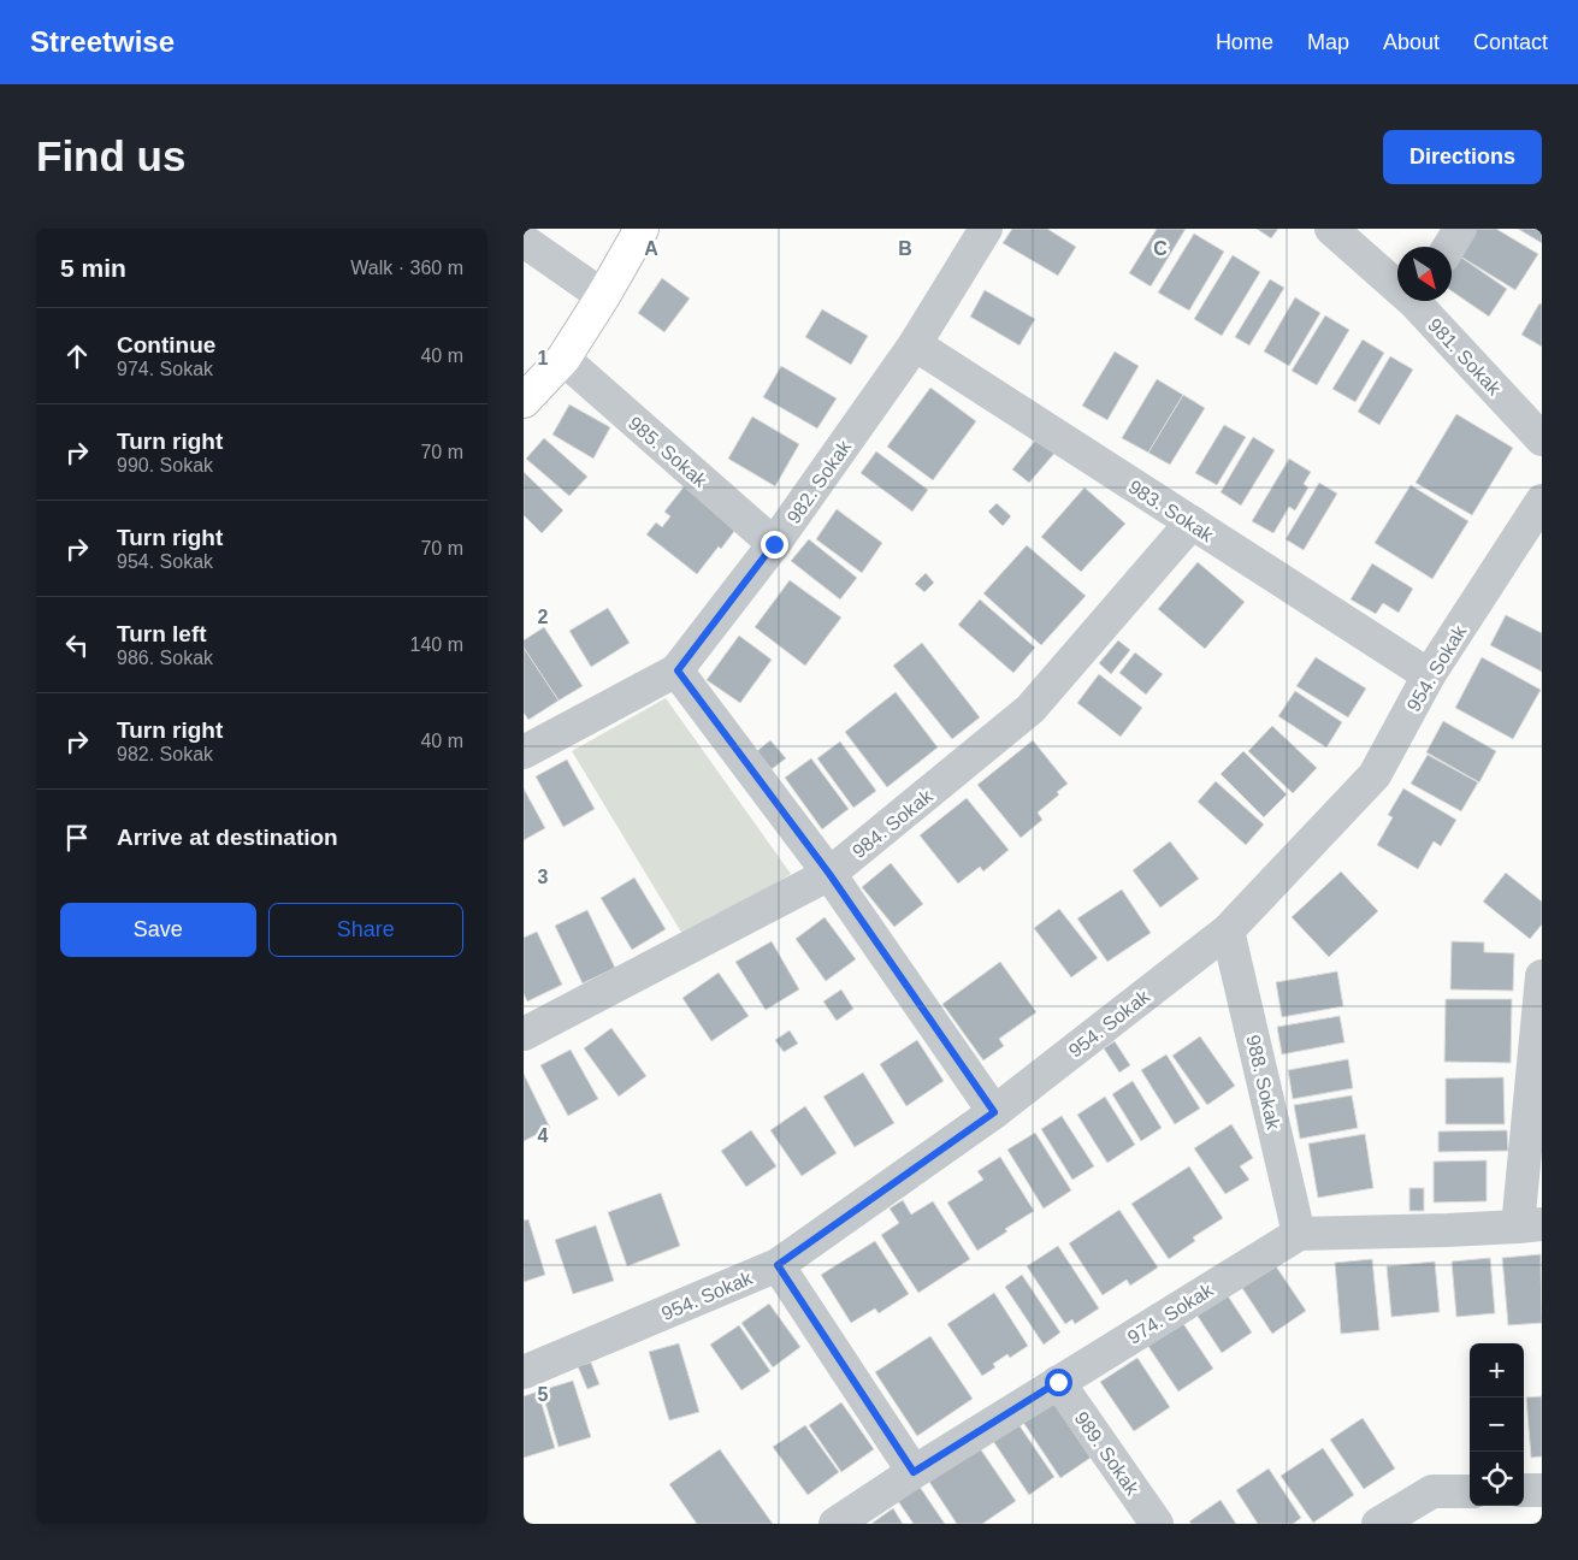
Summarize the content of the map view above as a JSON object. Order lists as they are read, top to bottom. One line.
{"streets":{"street":["981. Sokak","985. Sokak","982. Sokak","983. Sokak","954. Sokak","984. Sokak","988. Sokak","974. Sokak","989. Sokak"]},"crossings":[["985. Sokak","982. Sokak"],["982. Sokak","983. Sokak"],["983. Sokak","954. Sokak"],["983. Sokak","984. Sokak"],["954. Sokak","988. Sokak"],["988. Sokak","974. Sokak"],["974. Sokak","989. Sokak"]],"north":"bottom right","page":{"header":"Streetwise","nav":["Home","Map","About","Contact"],"buttons":["Directions",["Save","Share"]],"title":"Find us","heading":["5 min","Walk · 360 m"],"list":[["Continue","974. Sokak","40 m"],["Turn right","990. Sokak","70 m"],["Turn right","954. Sokak","70 m"],["Turn left","986. Sokak","140 m"],["Turn right","982. Sokak","40 m"],"Arrive at destination"],"map_buttons":["+","−"]},"grid":{"columns":["A","B","C"],"rows":["1","2","3","4","5"]}}
